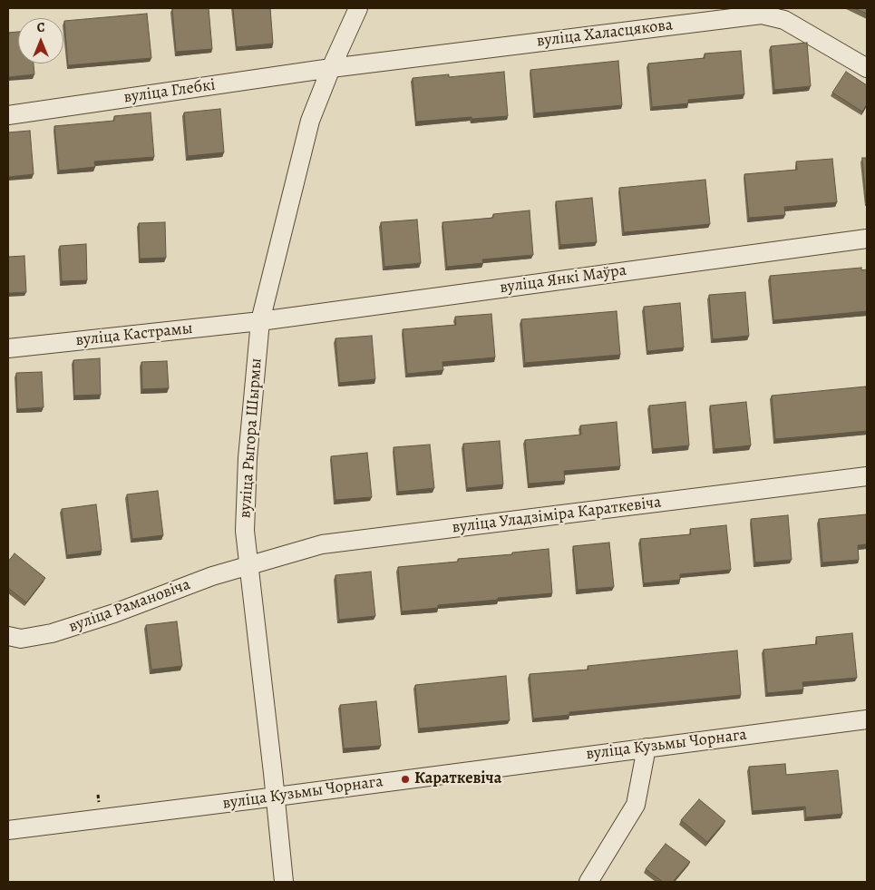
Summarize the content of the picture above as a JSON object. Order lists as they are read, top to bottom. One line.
{"streets":{"street":["вуліца Халасцякова","вуліца Глебкі","вуліца Янкі Маўра","вуліца Кастрамы","вуліца Рыгора Шырмы","вуліца Уладзіміра Караткевіча","вуліца Рамановіча","вуліца Кузьмы Чорнага"]},"crossings":[["вуліца Халасцякова","вуліца Глебкі"],["вуліца Халасцякова","вуліца Рыгора Шырмы"],["вуліца Глебкі","вуліца Рыгора Шырмы"],["вуліца Янкі Маўра","вуліца Кастрамы"],["вуліца Янкі Маўра","вуліца Рыгора Шырмы"],["вуліца Кастрамы","вуліца Рыгора Шырмы"],["вуліца Рыгора Шырмы","вуліца Уладзіміра Караткевіча"],["вуліца Рыгора Шырмы","вуліца Рамановіча"],["вуліца Рыгора Шырмы","вуліца Кузьмы Чорнага"],["вуліца Уладзіміра Караткевіча","вуліца Рамановіча"]],"places":["Караткевіча"],"north":"top"}
